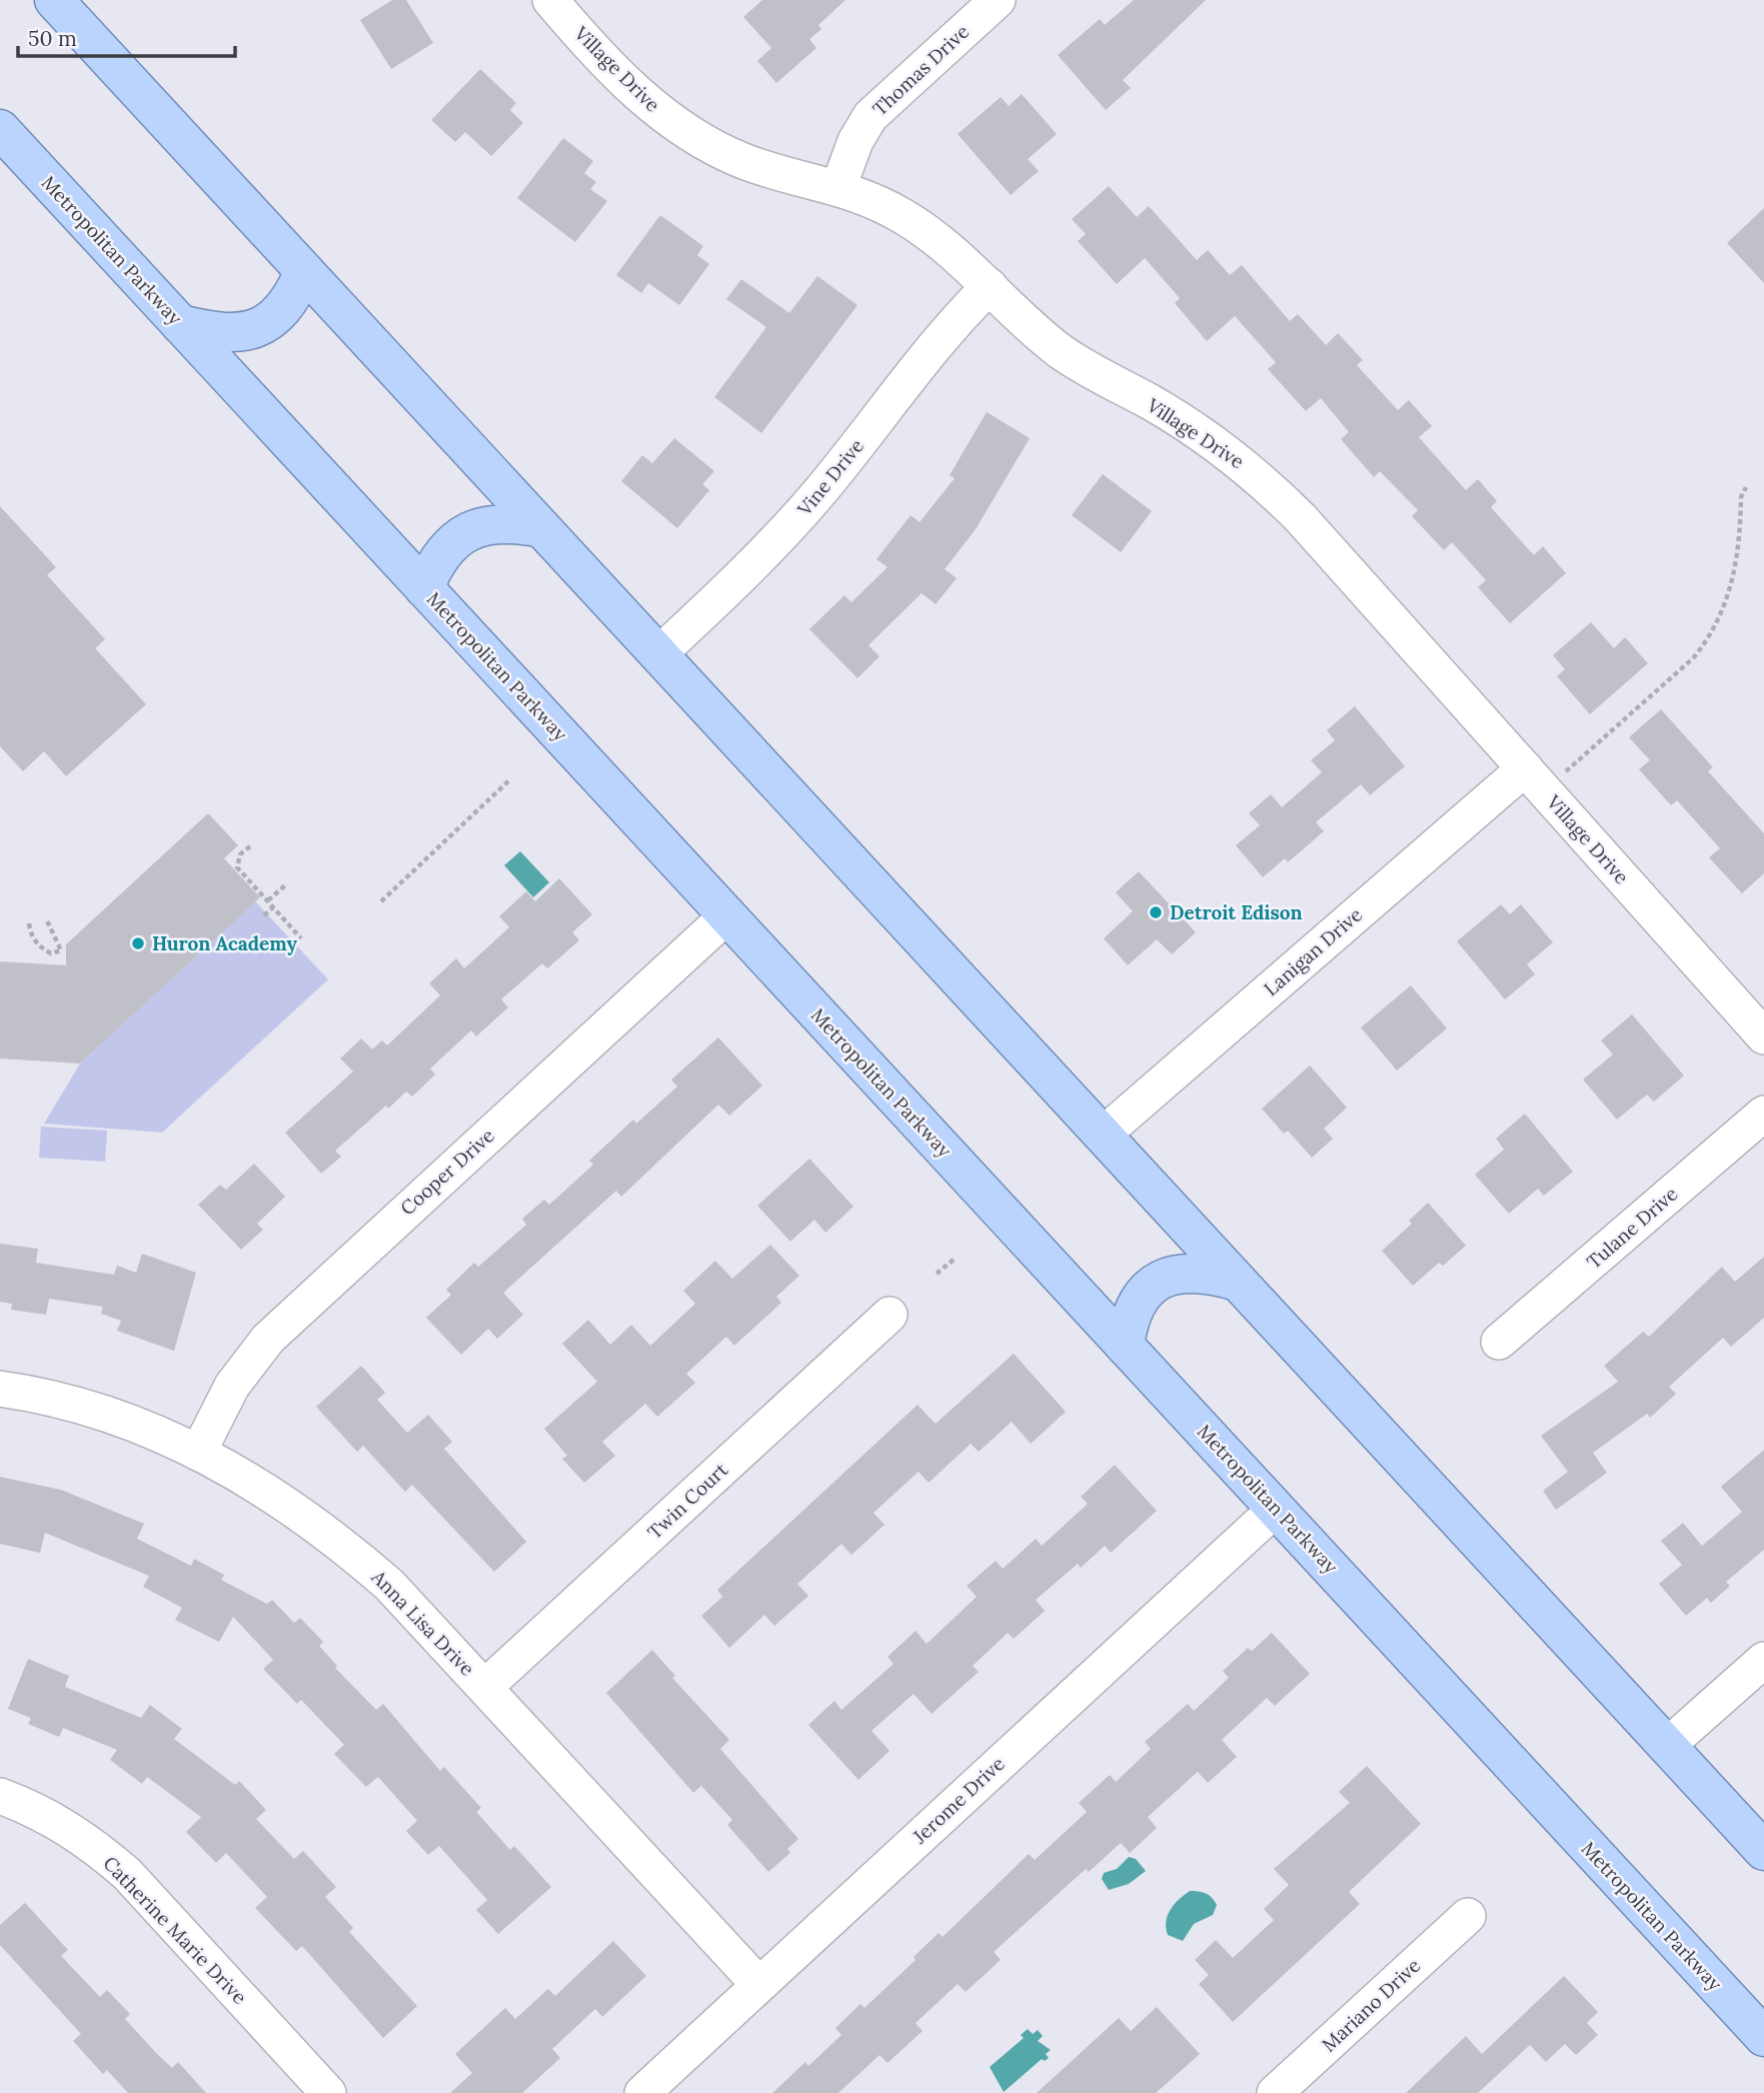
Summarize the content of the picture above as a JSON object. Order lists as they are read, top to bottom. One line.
{"streets":{"main road":["Metropolitan Parkway"],"street":["Village Drive","Thomas Drive","Vine Drive","Lanigan Drive","Cooper Drive","Tulane Drive","Twin Court","Anna Lisa Drive","Jerome Drive","Catherine Marie Drive","Mariano Drive"]},"crossings":[["Village Drive","Thomas Drive"],["Village Drive","Vine Drive"],["Village Drive","Lanigan Drive"],["Metropolitan Parkway","Cooper Drive"],["Metropolitan Parkway","Jerome Drive"],["Cooper Drive","Anna Lisa Drive"],["Twin Court","Anna Lisa Drive"],["Anna Lisa Drive","Jerome Drive"]],"places":["Detroit Edison","Huron Academy"],"scale_bar":"50 m"}
